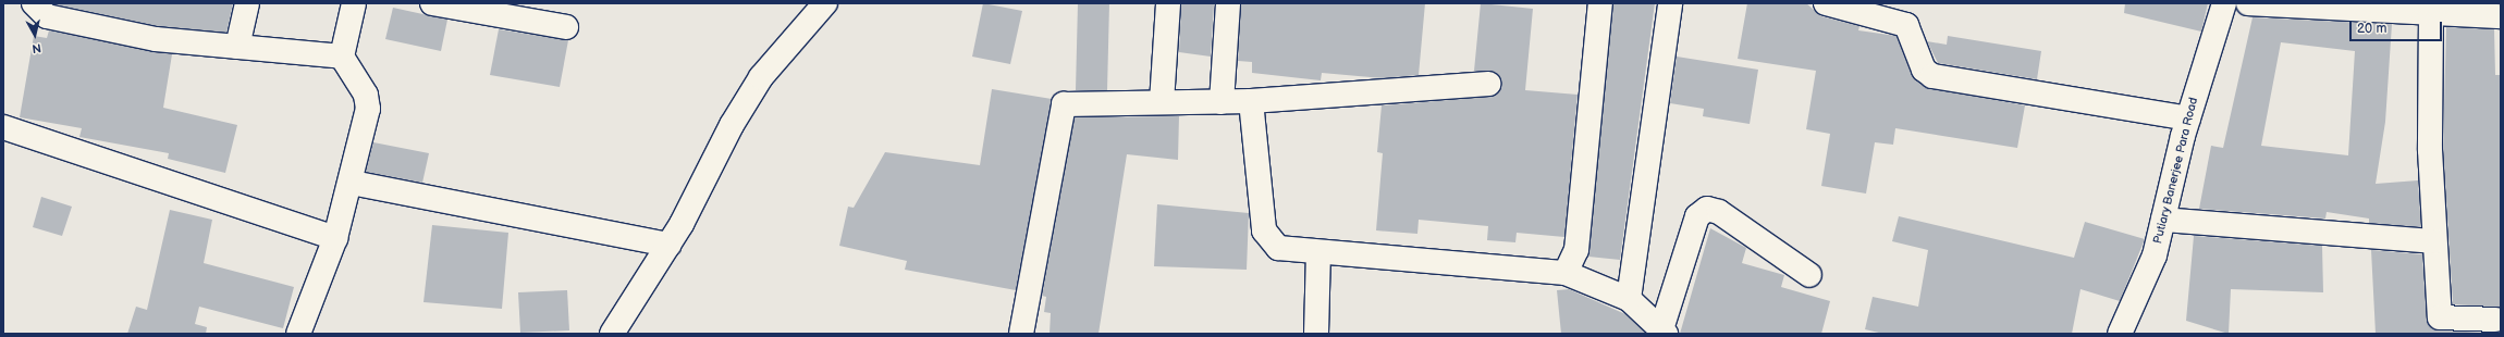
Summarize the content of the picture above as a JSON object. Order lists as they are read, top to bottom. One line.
{"streets":{"street":["Putiary Banerjee Para Road"]},"scale_bar":"20 m","north":"bottom"}
